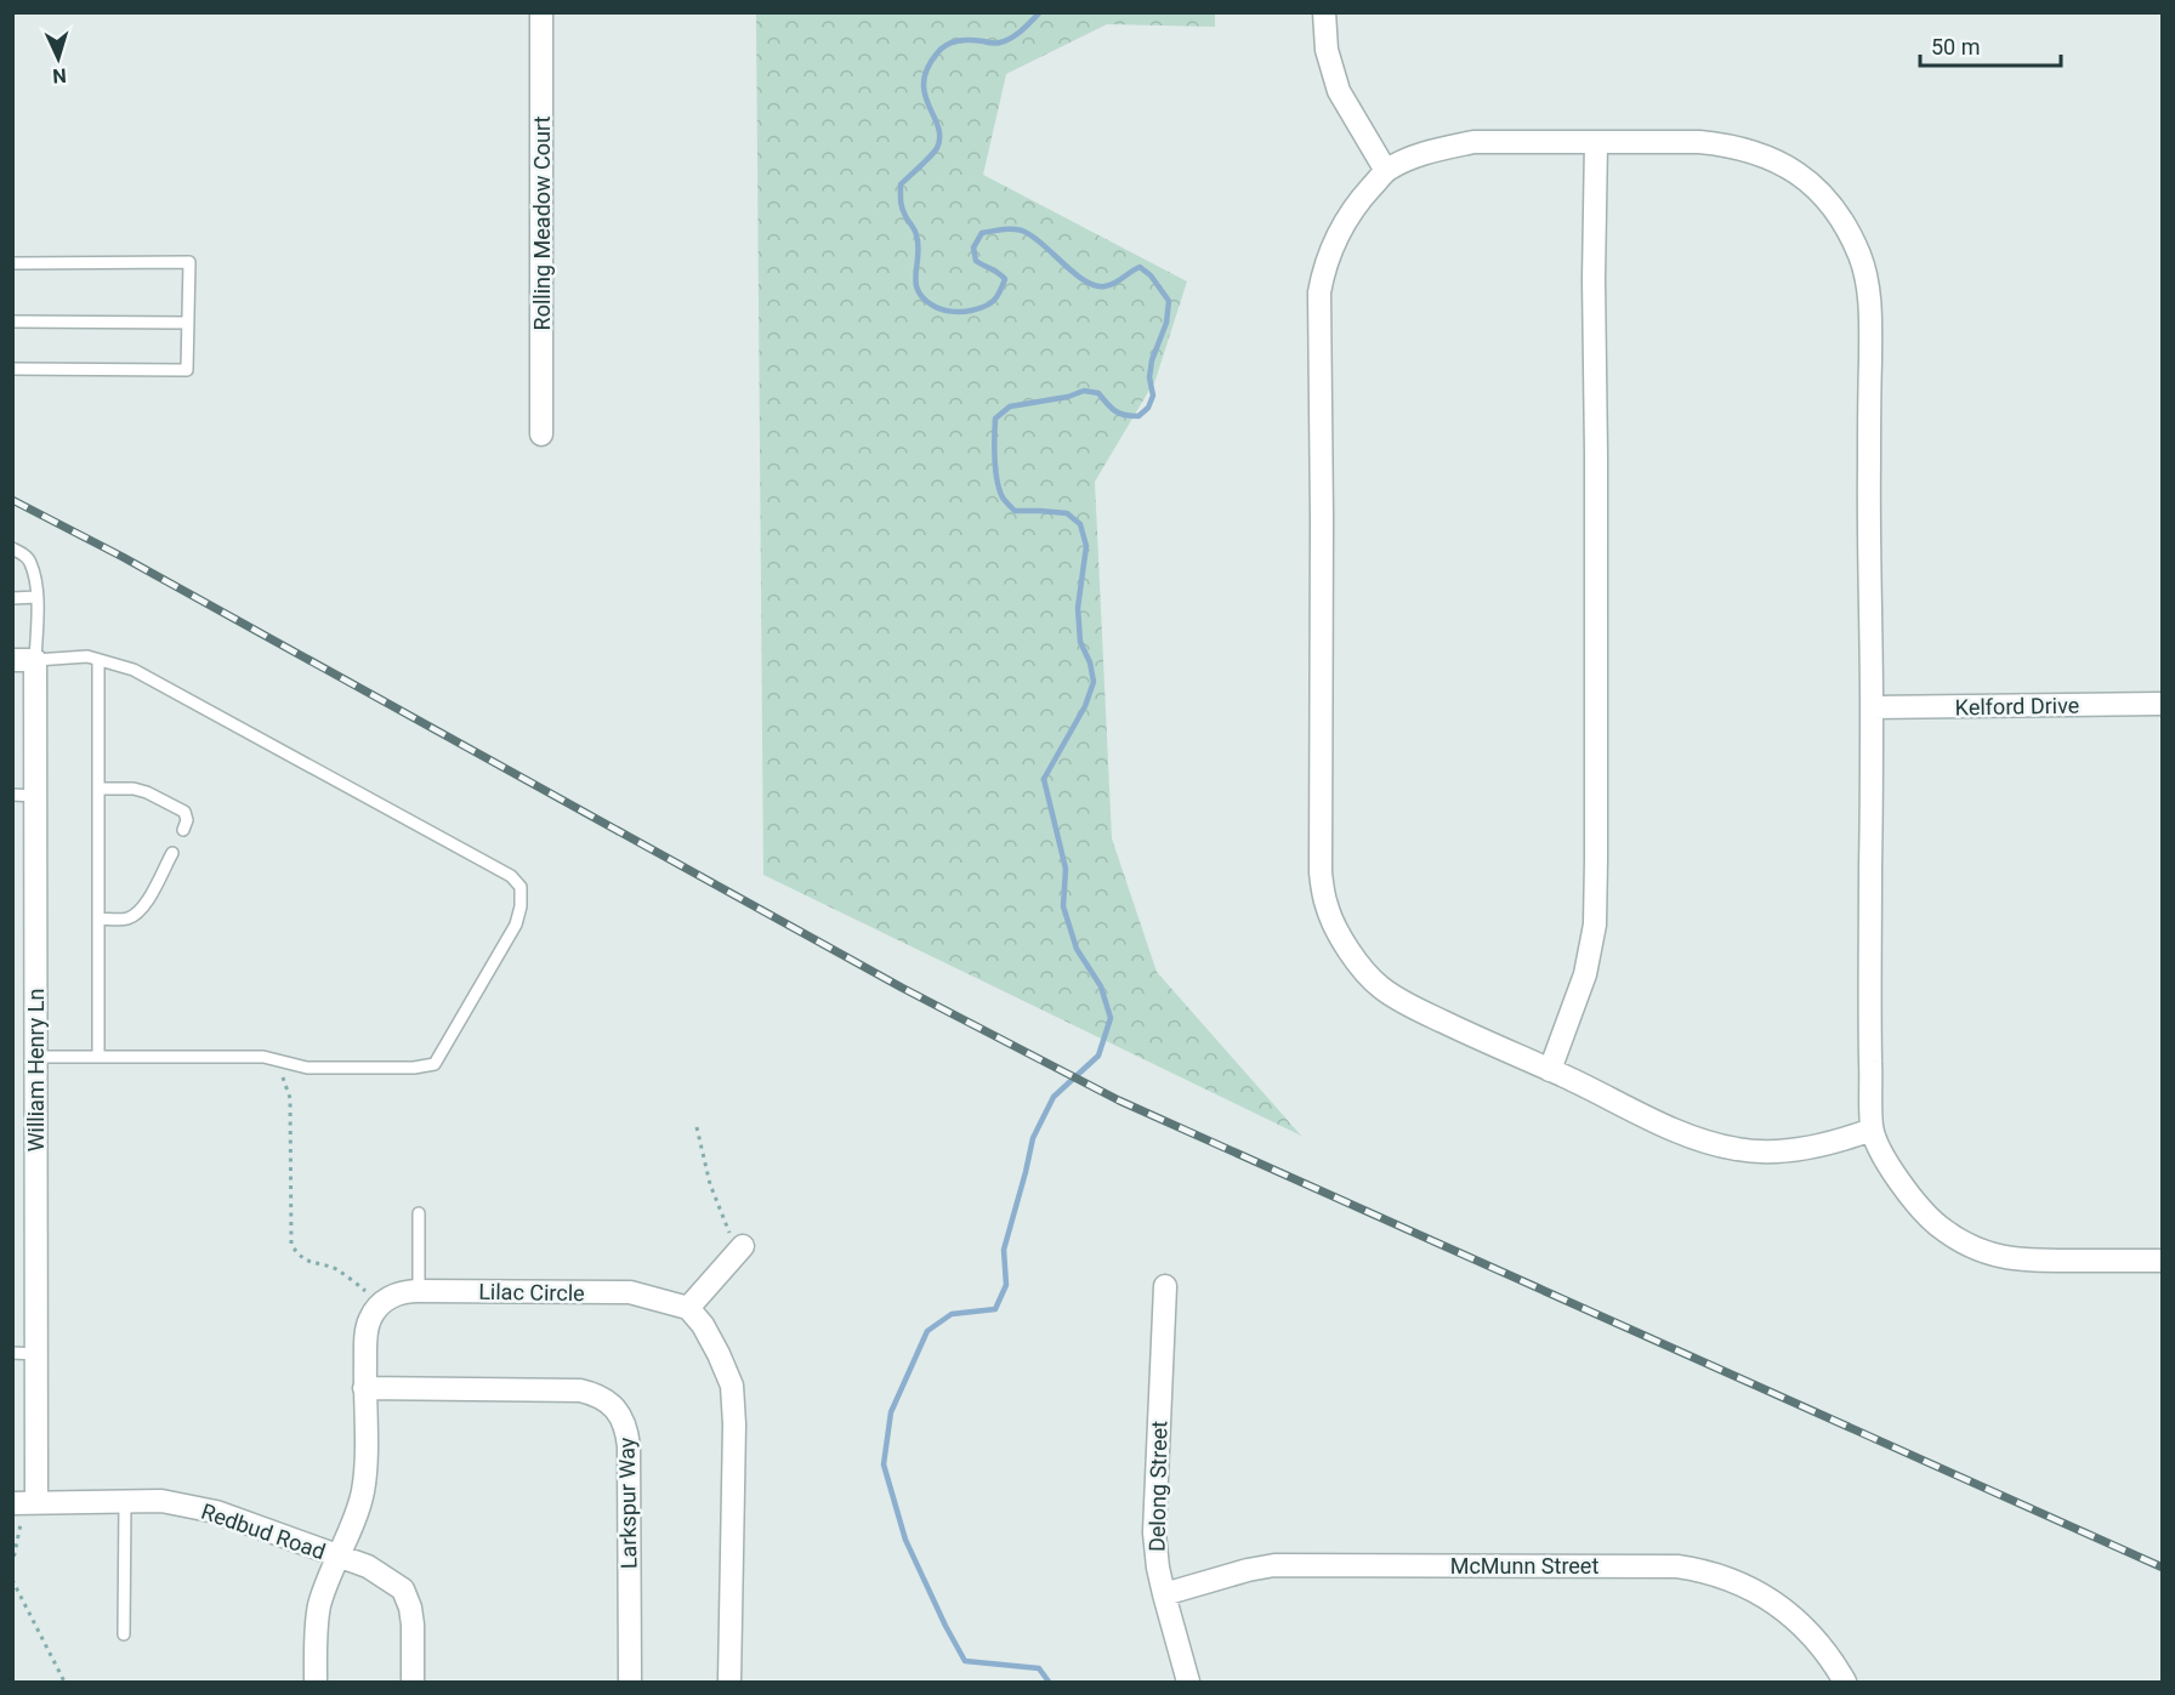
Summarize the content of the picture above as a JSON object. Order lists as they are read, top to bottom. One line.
{"streets":{"street":["Rolling Meadow Court","Kelford Drive","William Henry Ln","Lilac Circle","Delong Street","Larkspur Way","Redbud Road","McMunn Street"]},"crossings":[["William Henry Ln","Redbud Road"],["Delong Street","McMunn Street"]],"scale_bar":"50 m","north":"bottom"}
